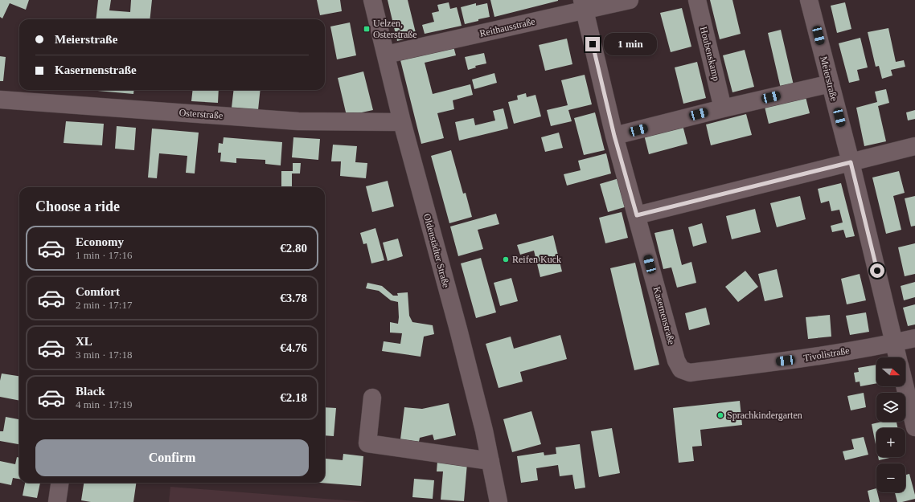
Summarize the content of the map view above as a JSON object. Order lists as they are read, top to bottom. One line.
{"streets":{"street":["Reithausstraße","Houbenskamp","Meierstraße","Osterstraße","Oldenstädter Straße","Kasernenstraße","Tivolistraße"]},"crossings":[["Reithausstraße","Oldenstädter Straße"],["Reithausstraße","Kasernenstraße"],["Meierstraße","Tivolistraße"],["Osterstraße","Oldenstädter Straße"],["Kasernenstraße","Tivolistraße"]],"places":{"transit":["Uelzen, Osterstraße"],"other":["Reifen Kuck","Sprachkindergarten"]},"north":"right","page":{"banner":["Meierstraße","Kasernenstraße"],"bubble":"1 min","heading":"Choose a ride","list":[{"name":"Economy","note":"1 min · 17:16","value":"€2.80"},{"name":"Comfort","note":"2 min · 17:17","value":"€3.78"},{"name":"XL","note":"3 min · 17:18","value":"€4.76"},{"name":"Black","note":"4 min · 17:19","value":"€2.18"}],"map_buttons":["+","−"],"buttons":"Confirm"}}
